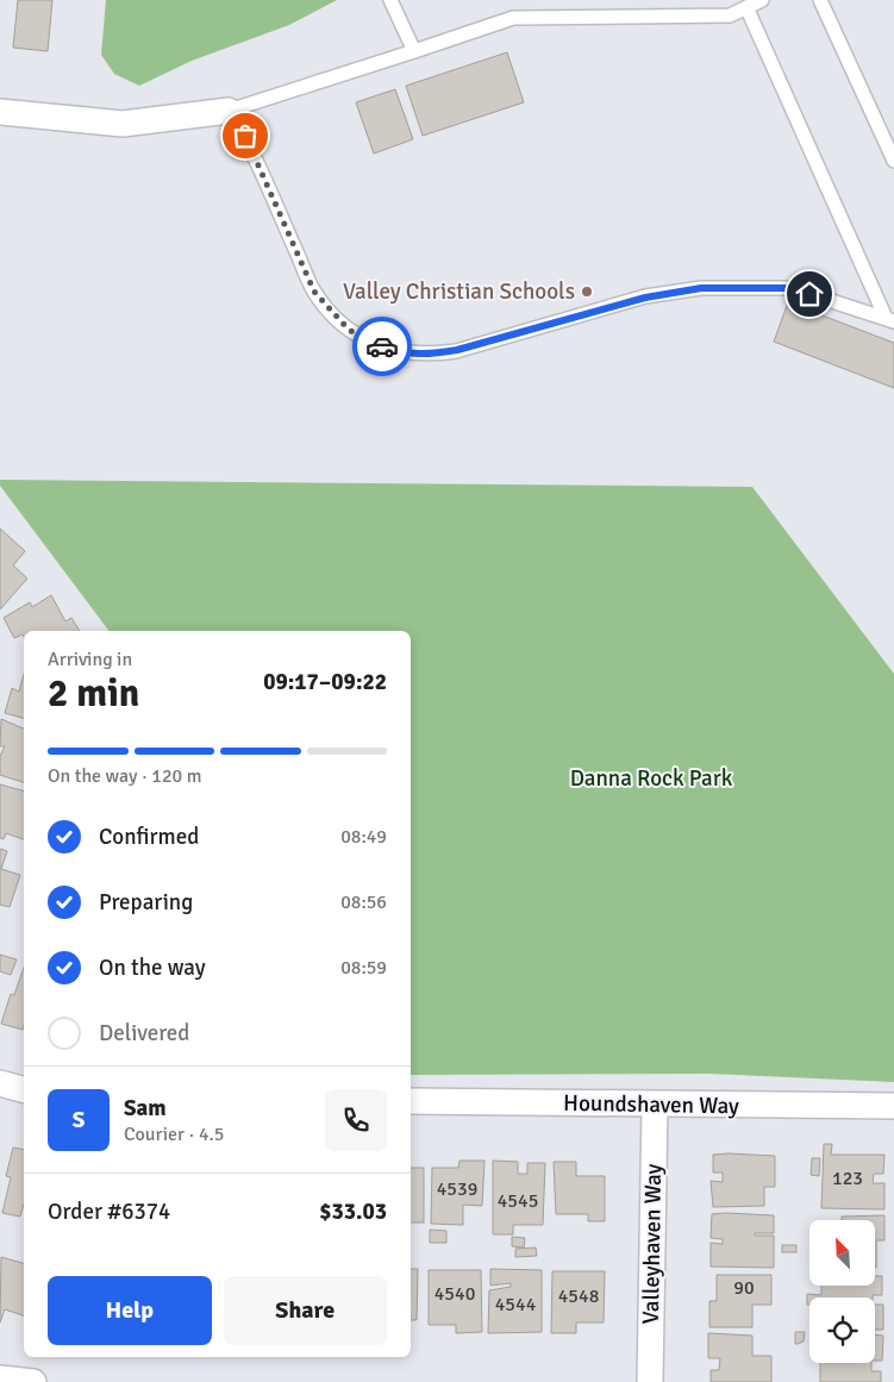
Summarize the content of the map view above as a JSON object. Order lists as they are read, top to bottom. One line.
{"streets":{"street":["Houndshaven Way","Valleyhaven Way"]},"crossings":[["Houndshaven Way","Valleyhaven Way"]],"parks":["Danna Rock Park"],"places":["Valley Christian Schools"],"house_numbers":["123","4539","4545","90","4540","4548","4544"],"north":"top left","page":{"heading":["2 min","Arriving in","09:17–09:22"],"panel":["Sam","Courier · 4.5","Order #6374","$33.03"],"bar":"On the way · 120 m","list":[["Confirmed","08:49"],["Preparing","08:56"],["On the way","08:59"],"Delivered"],"round":"S","buttons":["Help","Share"]}}
